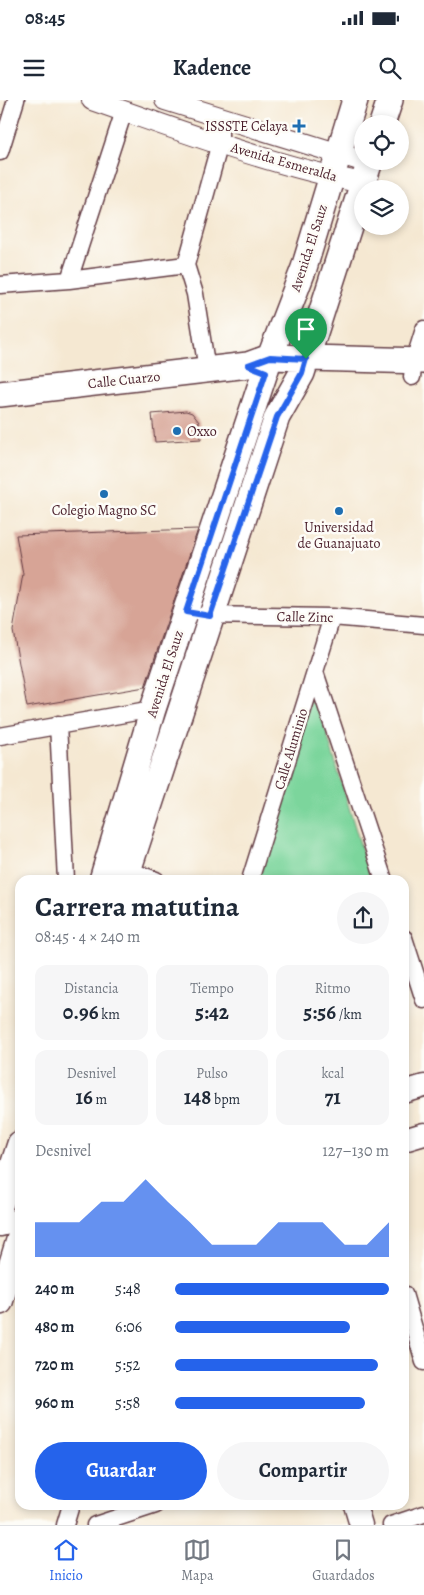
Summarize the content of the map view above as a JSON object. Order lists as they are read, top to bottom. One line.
{"streets":{"main road":["Avenida El Sauz","Calle Cuarzo"],"street":["Avenida Esmeralda","Calle Zinc","Calle Aluminio"]},"crossings":[["Avenida Esmeralda","Avenida El Sauz"],["Avenida El Sauz","Calle Cuarzo"],["Avenida El Sauz","Calle Zinc"],["Calle Zinc","Calle Aluminio"]],"places":{"health":["ISSSTE Celaya"],"other":["Oxxo","Colegio Magno SC","Universidad de Guanajuato"]},"page":{"status":"08:45","header":"Kadence","heading":["Carrera matutina","08:45 · 4 × 240 m"],"stats":[["Distancia","0.96 km"],["Tiempo","5:42"],["Ritmo","5:56 /km"],["Desnivel","16 m"],["Pulso","148 bpm"],["kcal","71"]],"chart":["Desnivel","127–130 m"],"list":[{"name":"240 m","note":"5:48"},{"name":"480 m","note":"6:06"},{"name":"720 m","note":"5:52"},{"name":"960 m","note":"5:58"}],"buttons":["Guardar","Compartir"],"tabs":["Inicio","Mapa","Guardados"]}}
